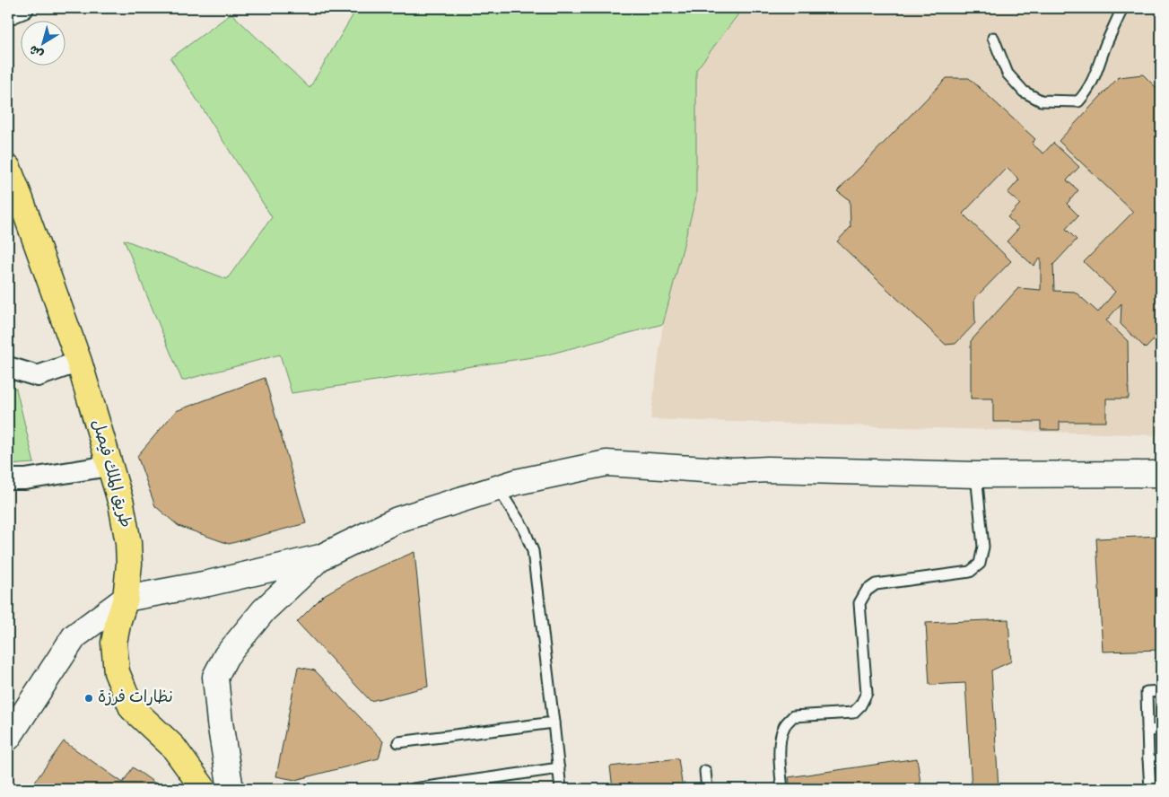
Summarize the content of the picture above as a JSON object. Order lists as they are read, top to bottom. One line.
{"streets":{"main road":["طريق الملك فيصل"]},"places":["نظارات فرزة"],"north":"bottom left"}
